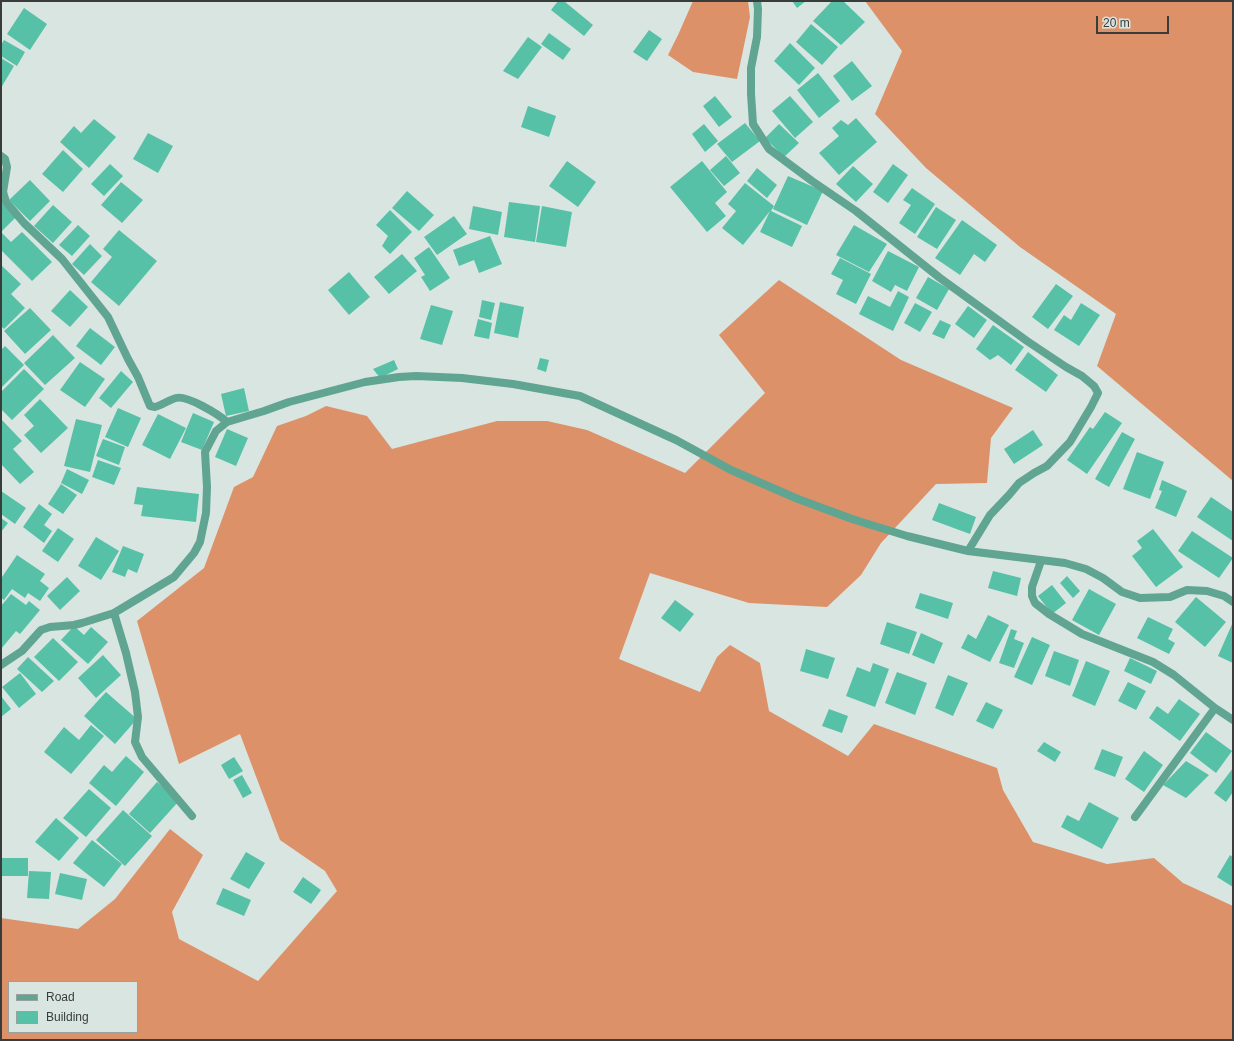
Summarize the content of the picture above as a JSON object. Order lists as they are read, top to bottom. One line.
{"legend":["Road","Building"],"scale_bar":"20 m"}
